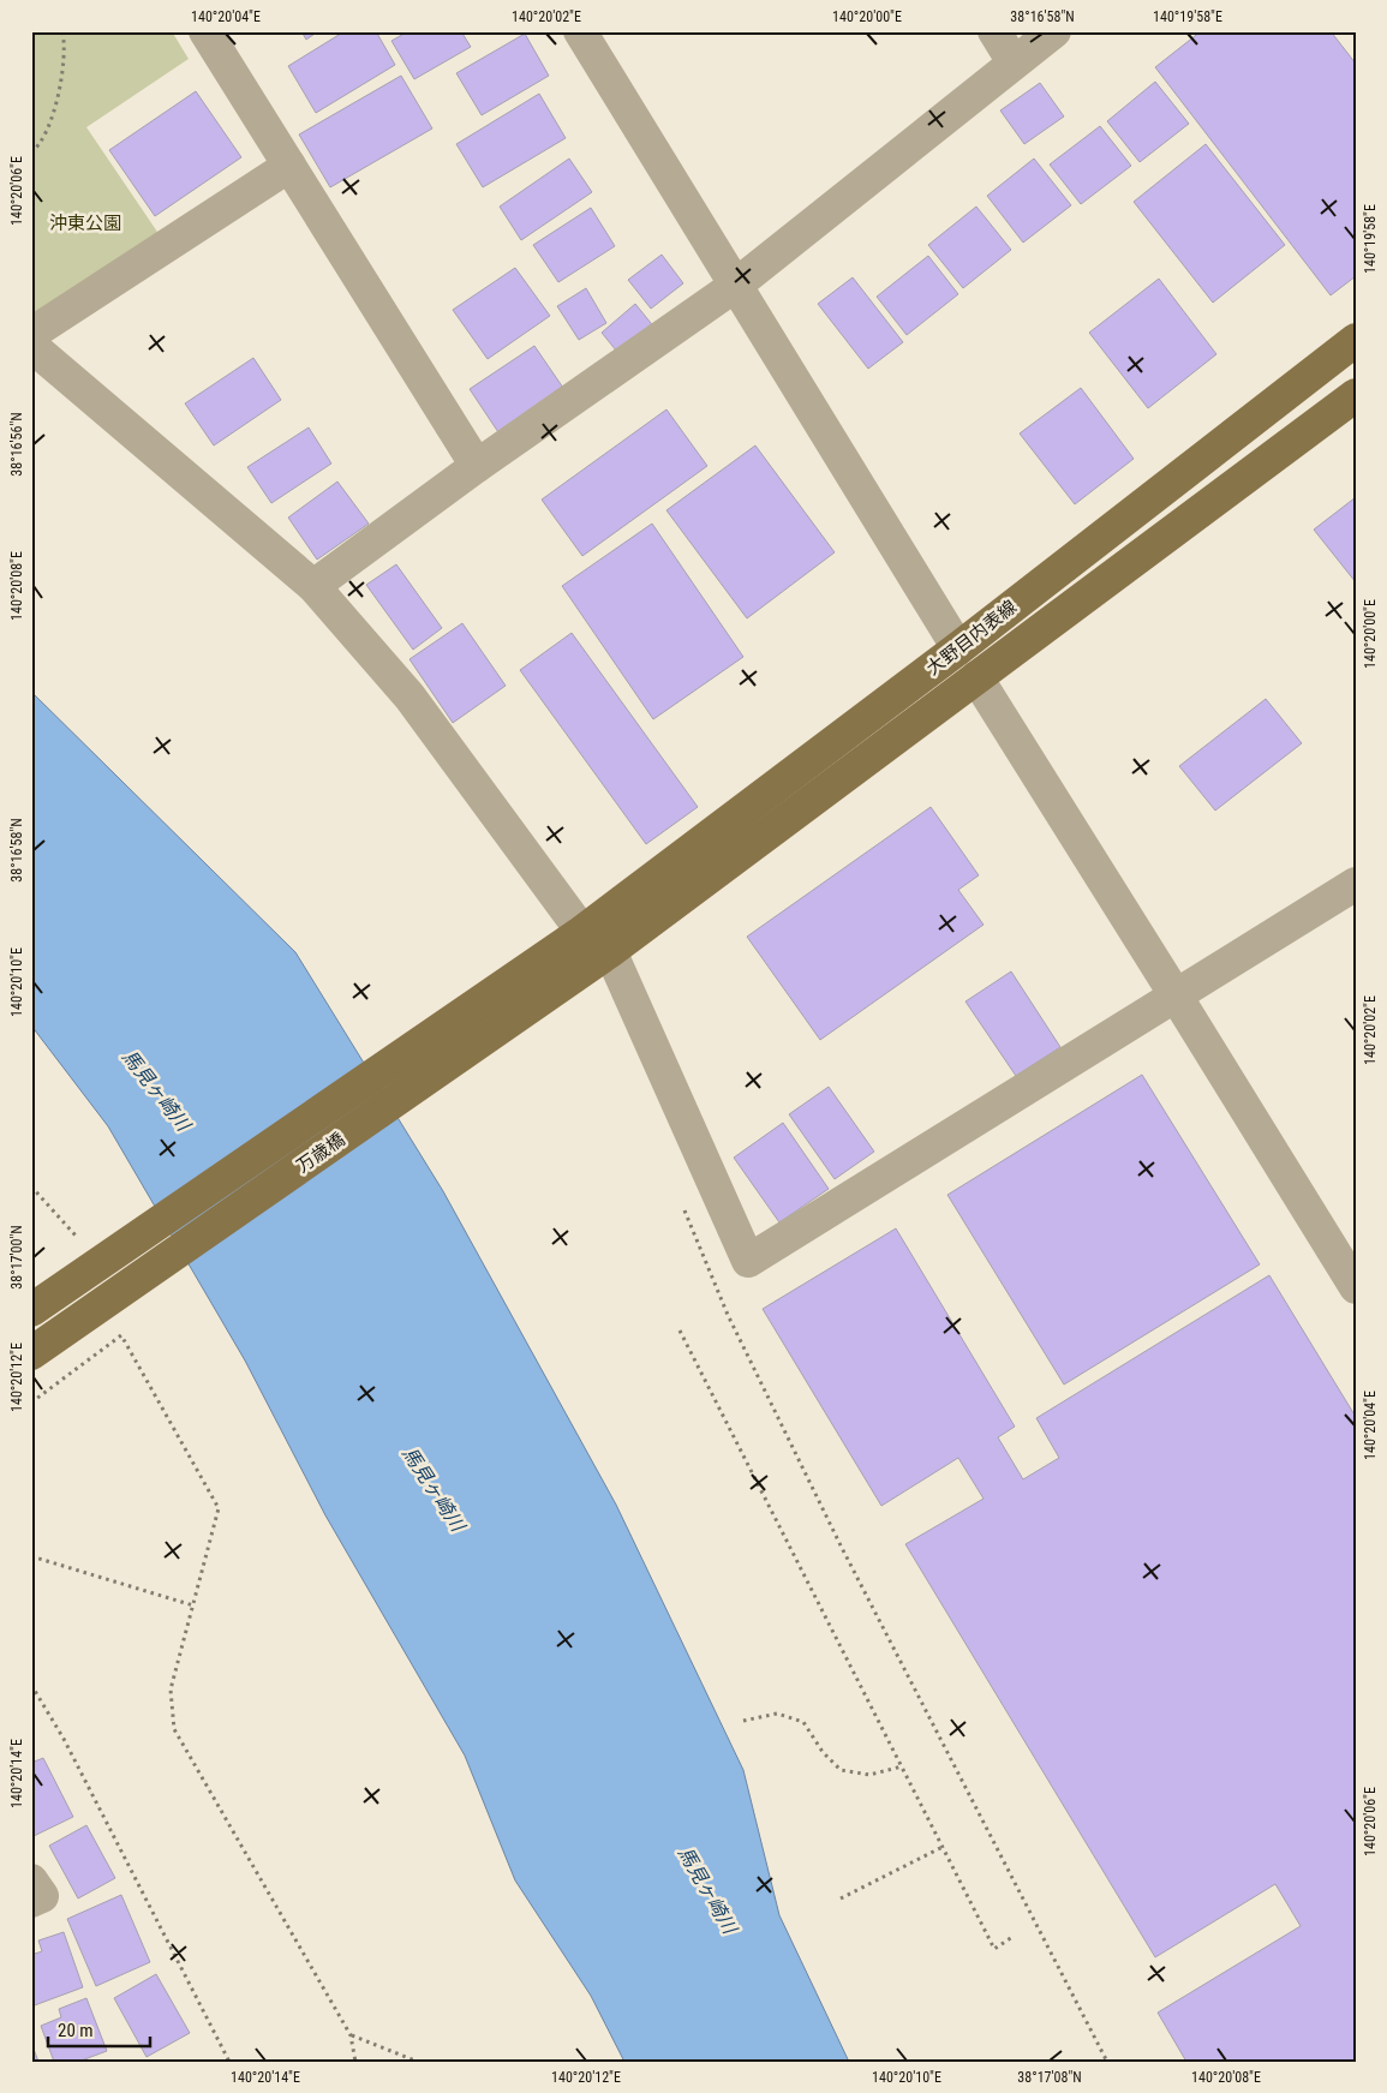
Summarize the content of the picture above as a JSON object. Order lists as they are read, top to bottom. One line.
{"streets":{"main road":["大野目内表線","万歳橋"]},"crossings":[["大野目内表線","万歳橋"]],"water":["馬見ヶ崎川"],"parks":["沖東公園"],"scale_bar":"20 m","coordinates":["140°20'04\"E","140°20'02\"E","140°20'00\"E","38°16'58\"N","140°19'58\"E","140°20'06\"E","38°16'56\"N","140°20'08\"E","140°20'10\"E","38°17'00\"N","140°20'12\"E","140°20'14\"E","38°17'08\"N"]}
